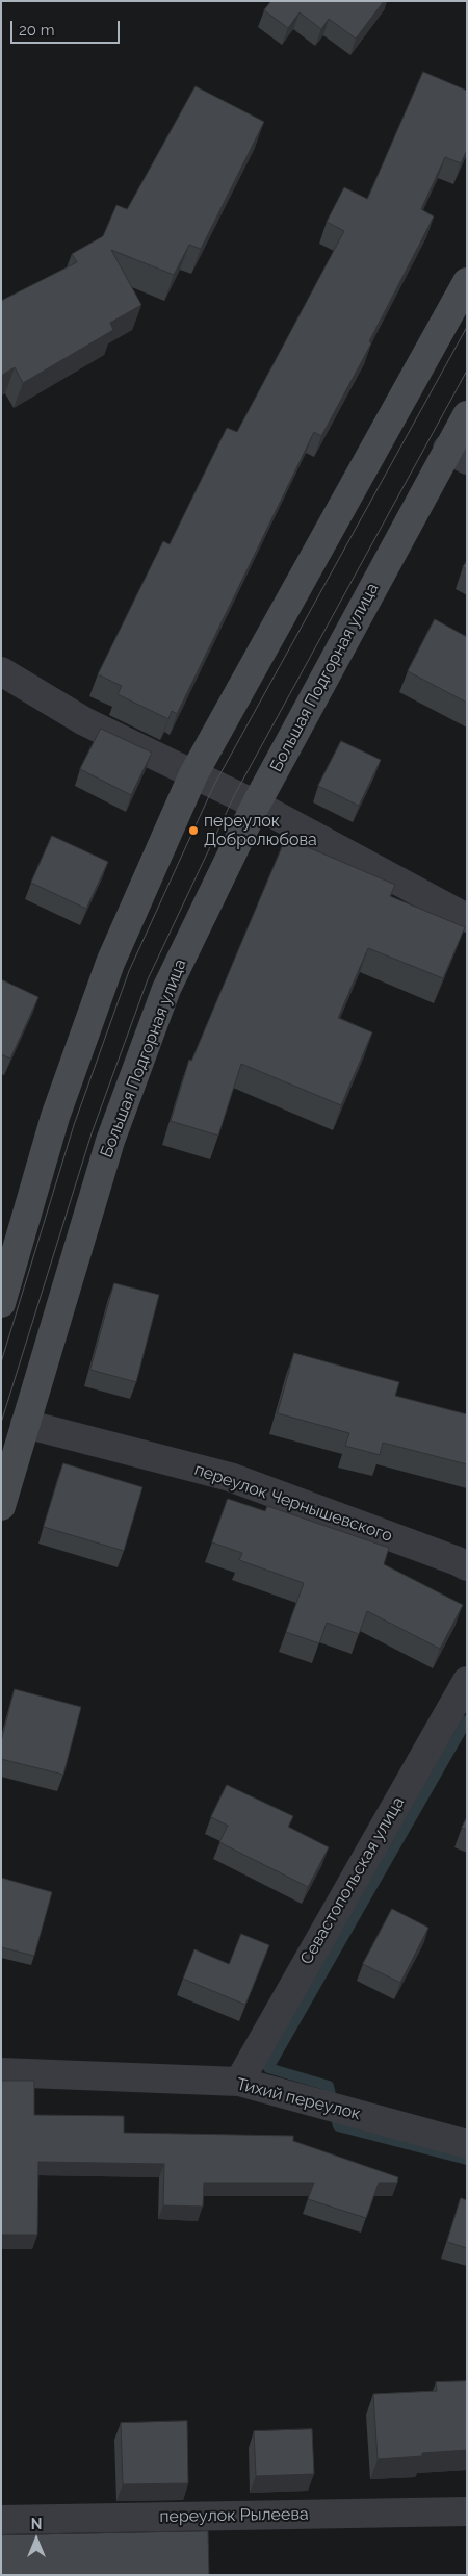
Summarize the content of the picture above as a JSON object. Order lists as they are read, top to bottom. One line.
{"streets":{"main road":["Большая Подгорная улица"],"street":["переулок Чернышевского","Севастопольская улица","Тихий переулок","переулок Рылеева"]},"crossings":[["Большая Подгорная улица","переулок Чернышевского"],["Севастопольская улица","Тихий переулок"]],"places":["переулок Добролюбова"],"scale_bar":"20 m","north":"top"}
